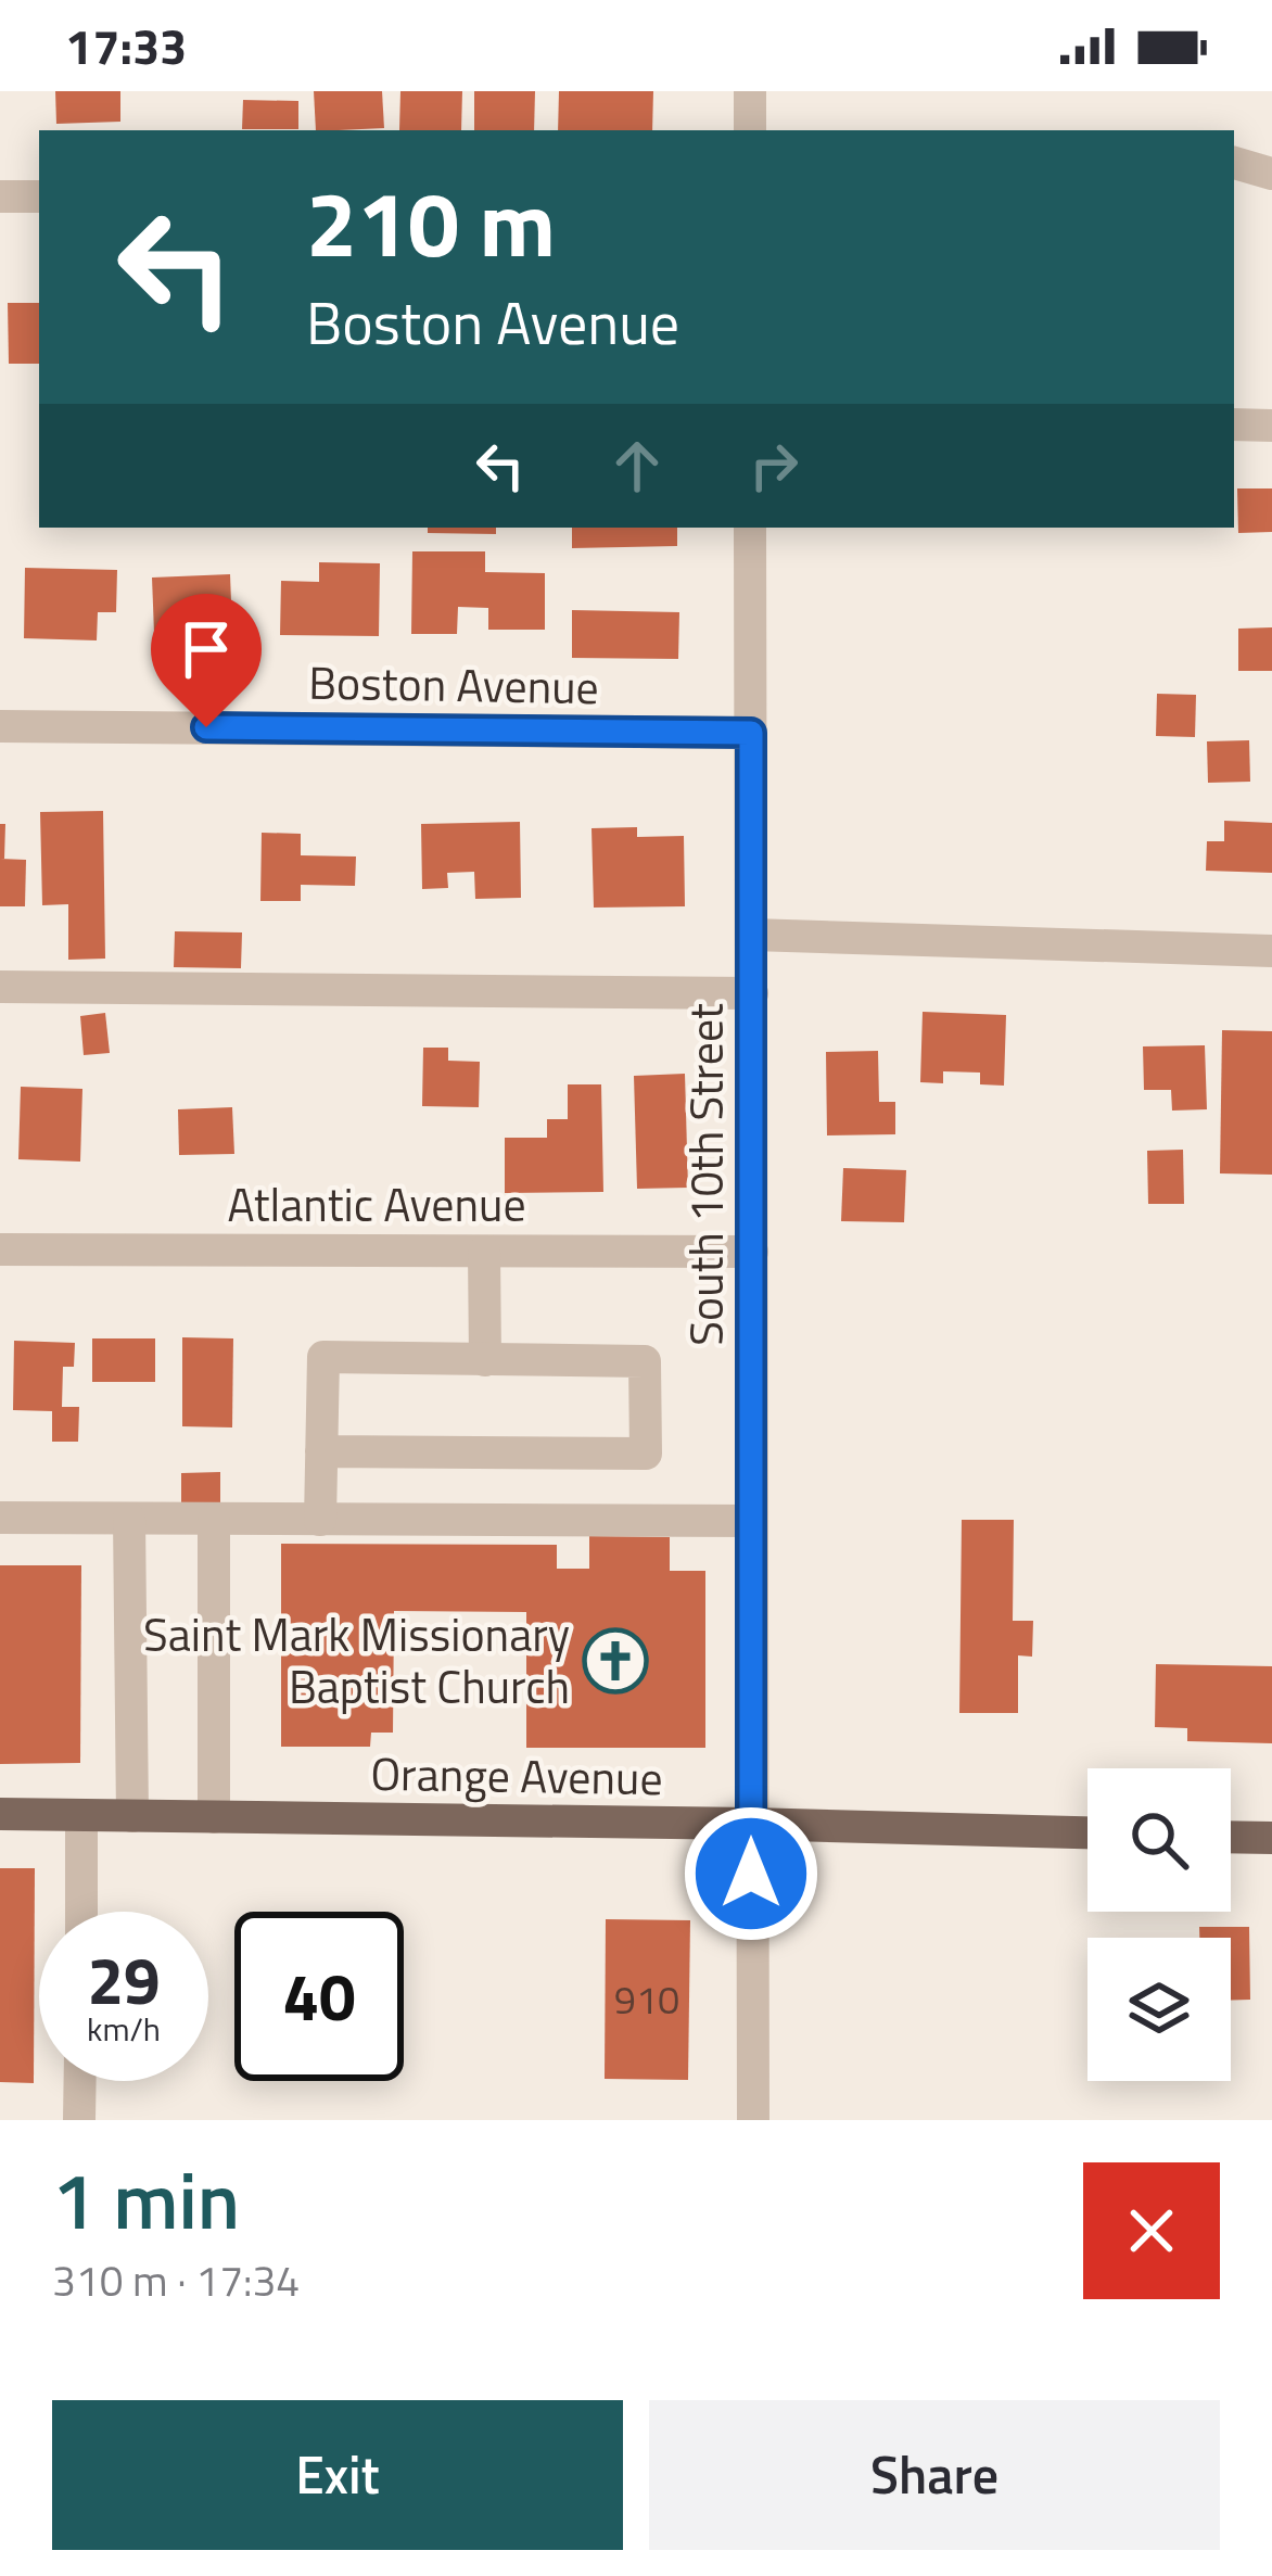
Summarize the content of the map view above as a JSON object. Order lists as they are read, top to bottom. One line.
{"streets":{"main road":["Orange Avenue"],"street":["Boston Avenue","South 10th Street","Atlantic Avenue"]},"crossings":[["Boston Avenue","South 10th Street"],["South 10th Street","Atlantic Avenue"],["South 10th Street","Orange Avenue"]],"places":{"church":["Saint Mark Missionary Baptist Church"]},"house_numbers":["910"],"page":{"status":"17:33","turn":["210 m","Boston Avenue"],"speed":"29 km/h","limit":"40","heading":["1 min","310 m · 17:34"],"buttons":["Exit","Share"]}}
